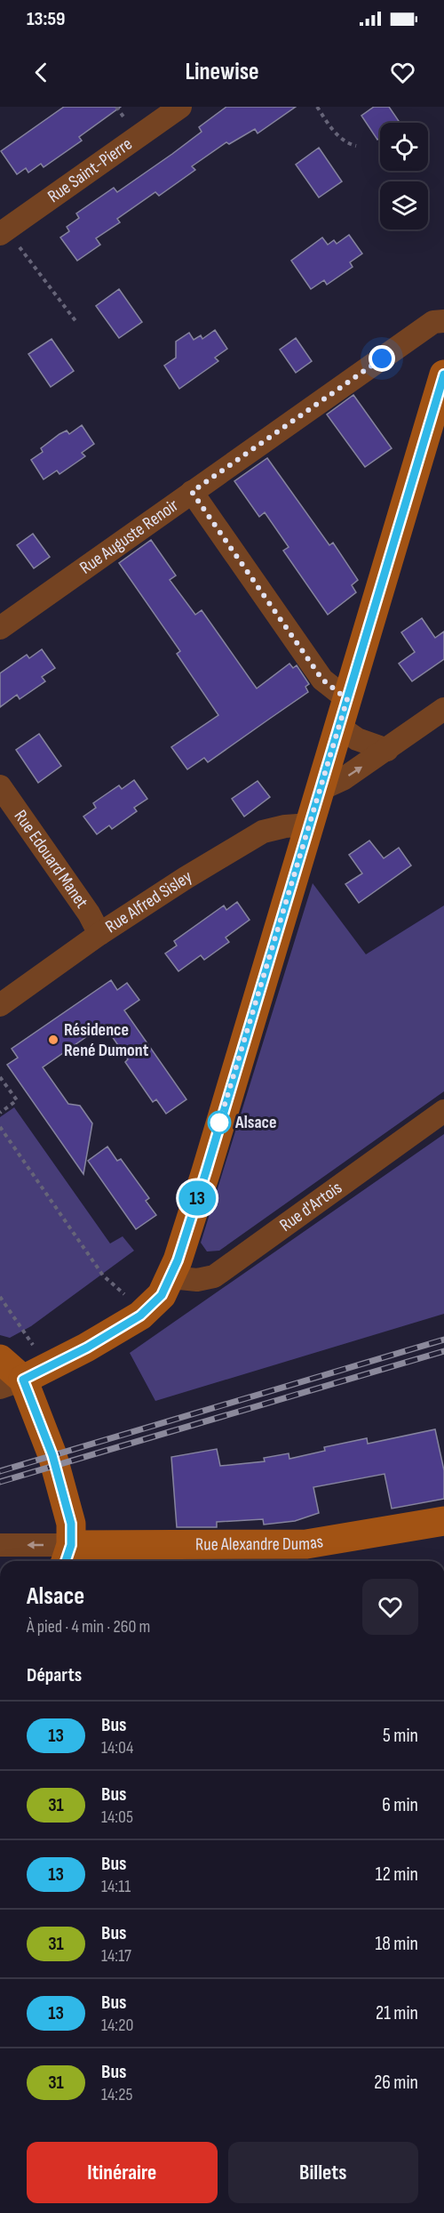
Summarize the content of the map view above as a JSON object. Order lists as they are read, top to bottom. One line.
{"streets":{"street":["Rue Saint-Pierre","Rue Auguste Renoir","Rue Edouard Manet","Rue Alfred Sisley","Rue d'Artois","Rue Alexandre Dumas"]},"crossings":[["Rue Edouard Manet","Rue Alfred Sisley"]],"places":["Résidence René Dumont","Alsace"],"lines":["bus line 13"],"page":{"status":"13:59","header":"Linewise","on_map":"13","heading":[["Alsace","À pied · 4 min · 260 m"],"Départs"],"list":[{"mark":"13","name":"Bus","note":"14:04","value":"5 min"},{"mark":"31","name":"Bus","note":"14:05","value":"6 min"},{"mark":"13","name":"Bus","note":"14:11","value":"12 min"},{"mark":"31","name":"Bus","note":"14:17","value":"18 min"},{"mark":"13","name":"Bus","note":"14:20","value":"21 min"},{"mark":"31","name":"Bus","note":"14:25","value":"26 min"}],"buttons":["Itinéraire","Billets"]}}
